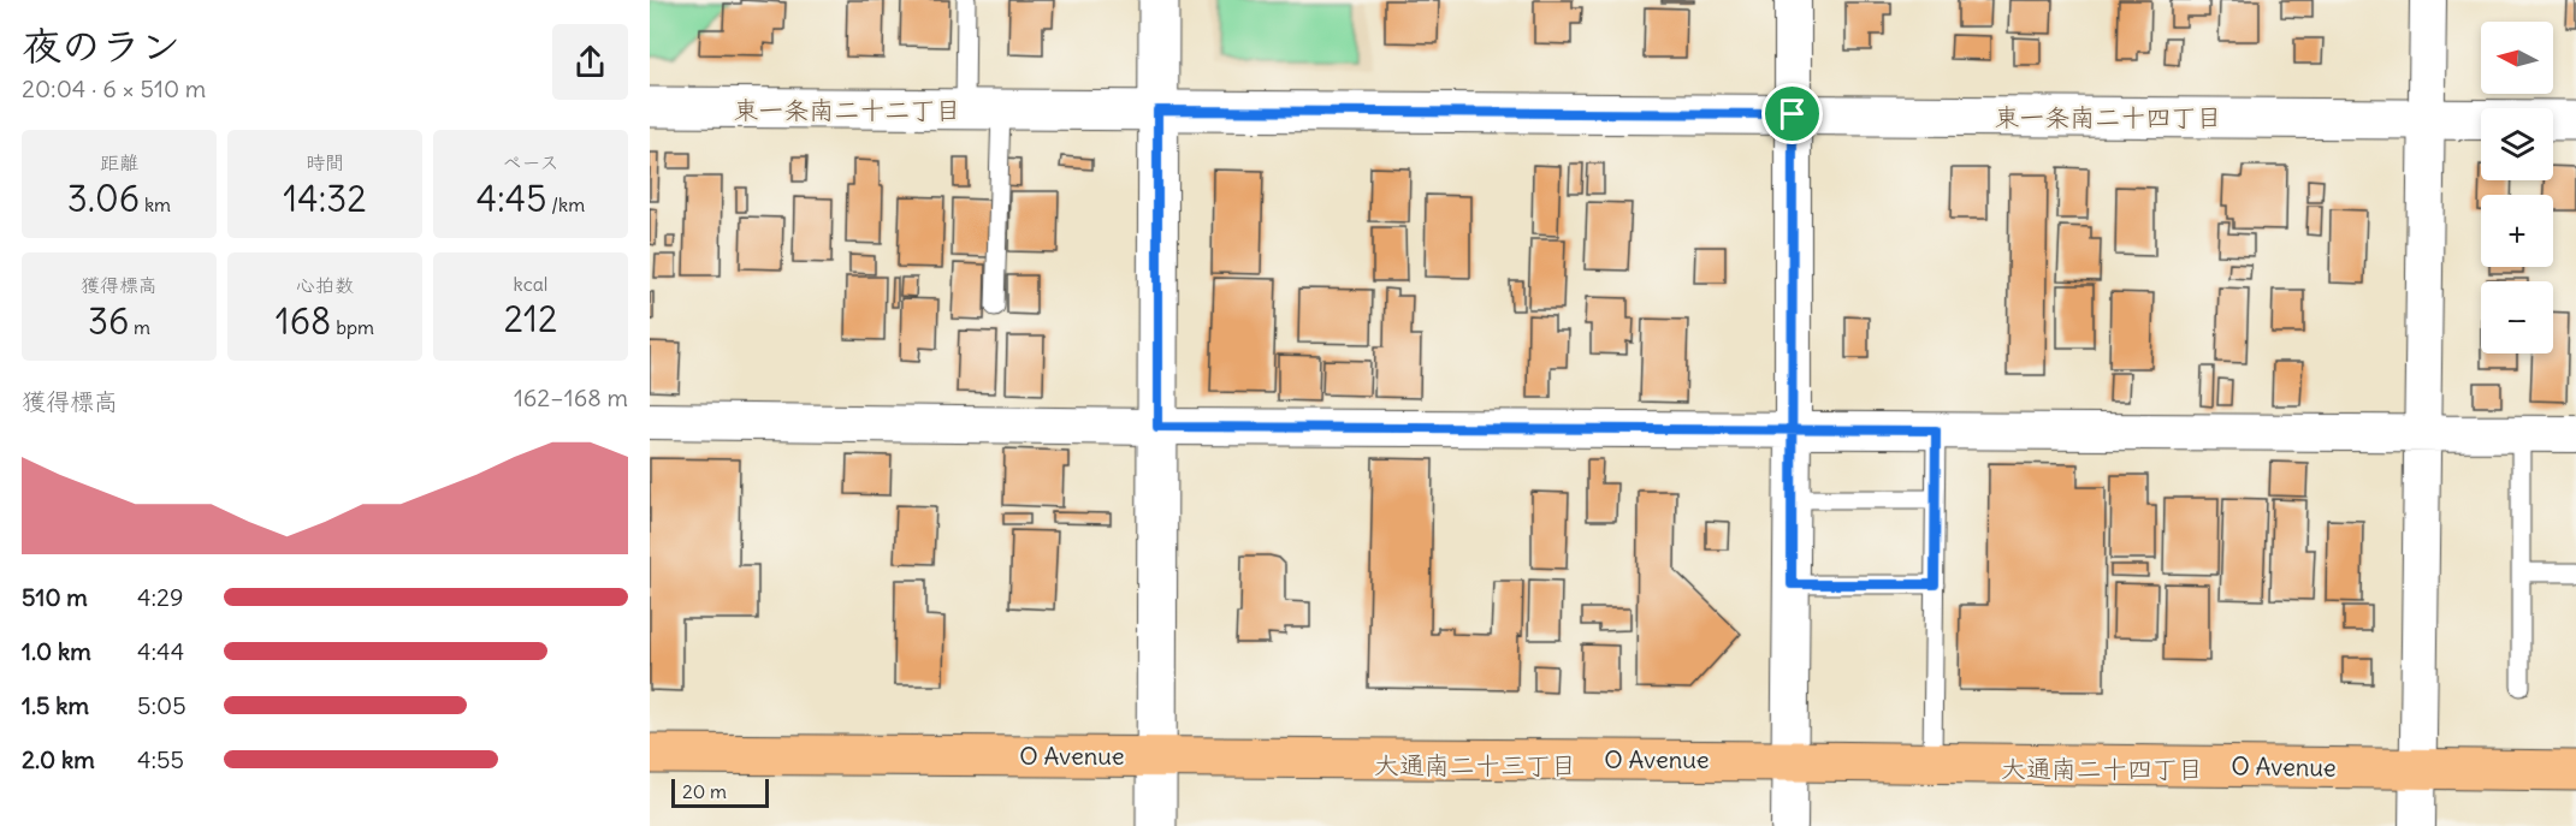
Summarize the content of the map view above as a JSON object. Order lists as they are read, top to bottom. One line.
{"streets":{"highway":["O Avenue"]},"districts":["東一条南二十二丁目","東一条南二十四丁目","大通南二十三丁目","大通南二十四丁目"],"scale_bar":"20 m","north":"left","page":{"heading":["夜のラン","20:04 · 6 × 510 m"],"map_buttons":["+","−"],"stats":[["距離","3.06 km"],["時間","14:32"],["ペース","4:45 /km"],["獲得標高","36 m"],["心拍数","168 bpm"],["kcal","212"]],"chart":["獲得標高","162–168 m"],"list":[{"name":"510 m","note":"4:29"},{"name":"1.0 km","note":"4:44"},{"name":"1.5 km","note":"5:05"},{"name":"2.0 km","note":"4:55"}],"scale":"20 m"}}
